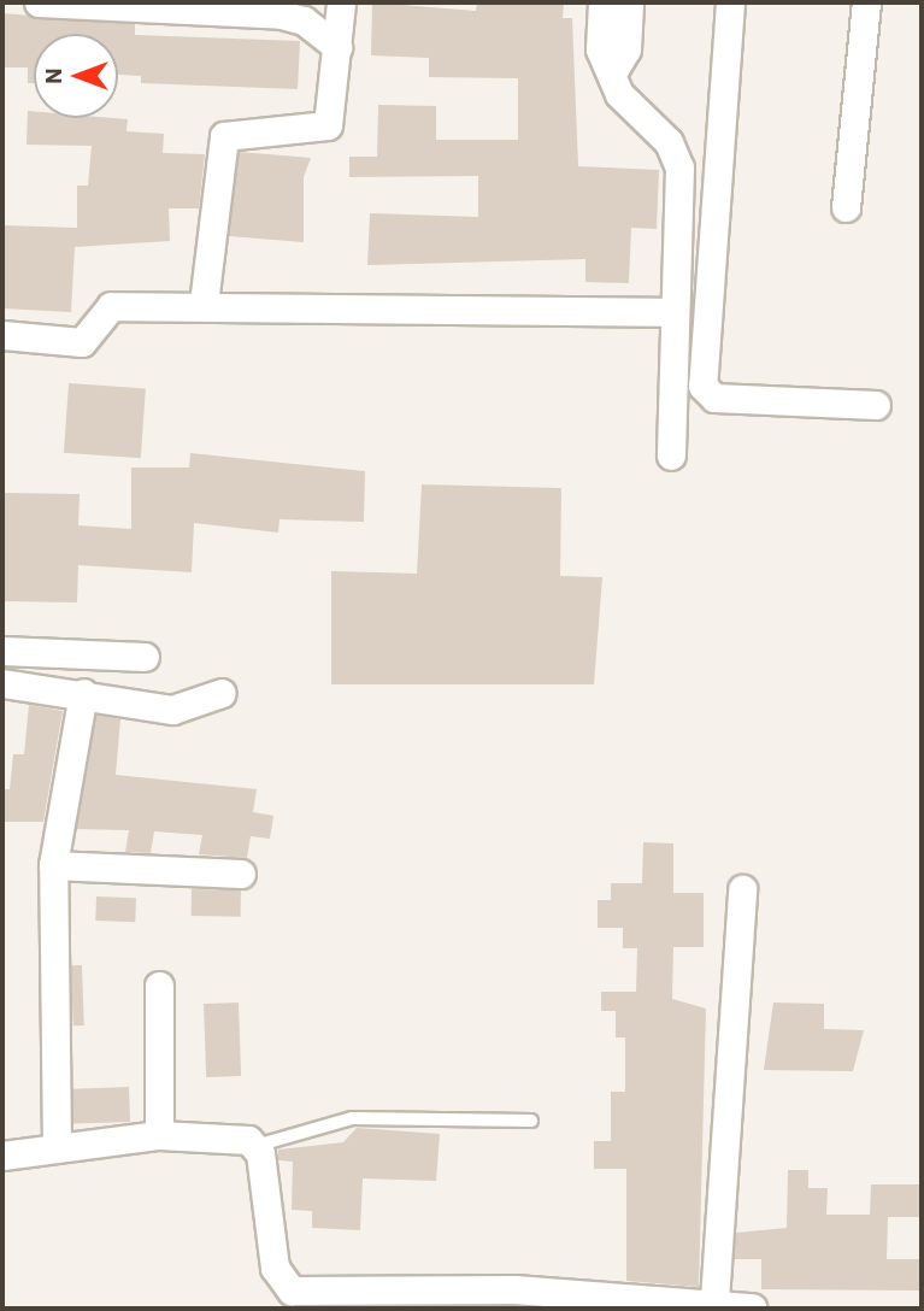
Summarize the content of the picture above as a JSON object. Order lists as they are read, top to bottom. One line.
{"north":"left"}
